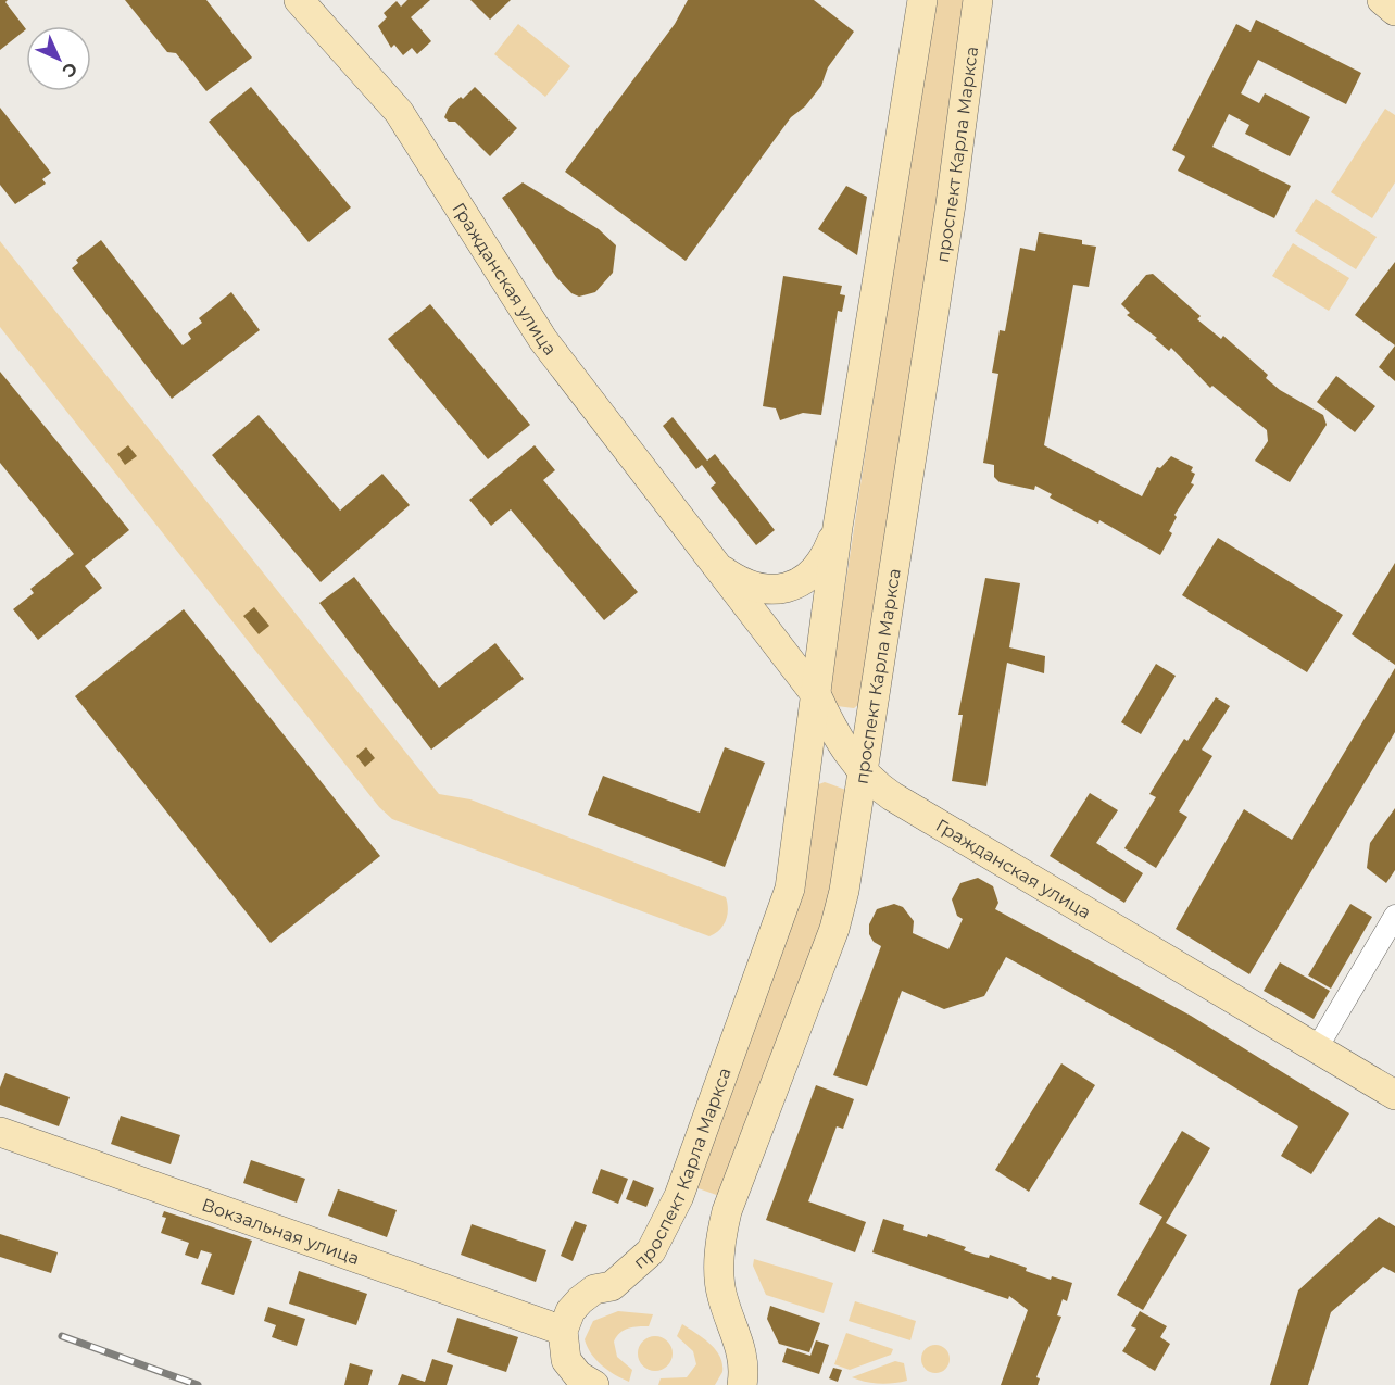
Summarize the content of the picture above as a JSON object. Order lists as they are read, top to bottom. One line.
{"streets":{"main road":["проспект Карла Маркса","Гражданская улица","Вокзальная улица"]},"crossings":[["проспект Карла Маркса","Гражданская улица"],["проспект Карла Маркса","Вокзальная улица"]],"north":"bottom right"}
